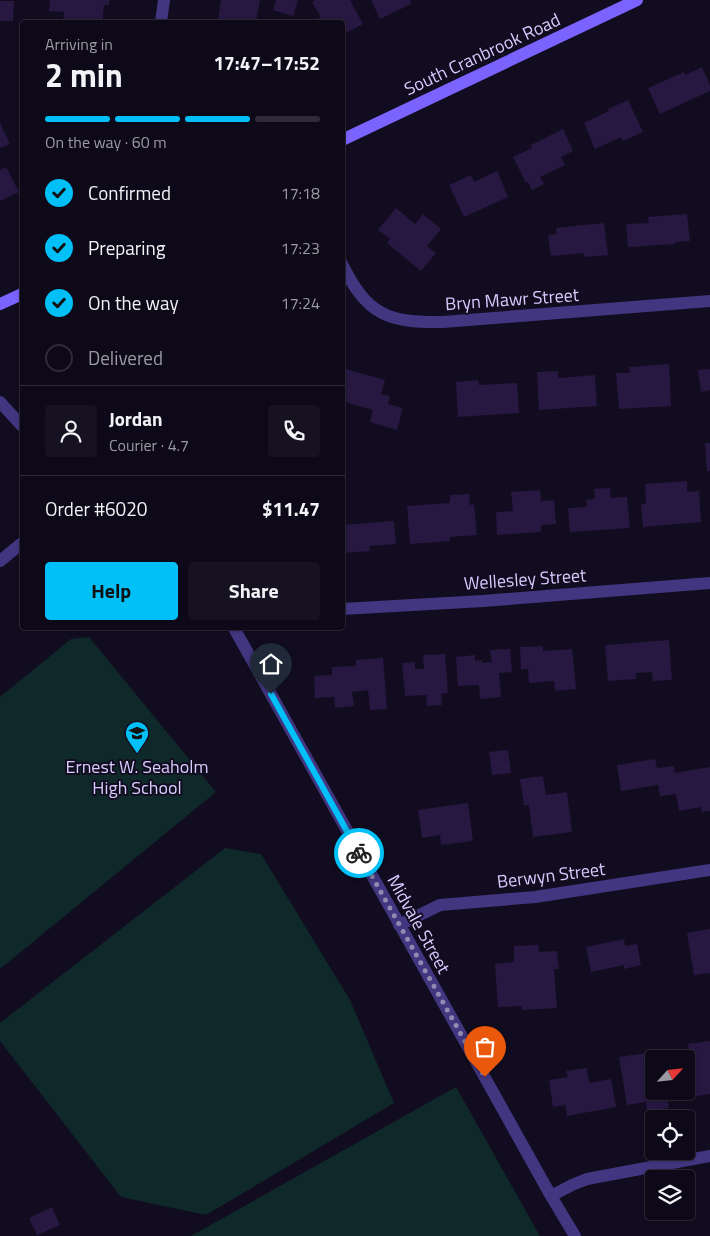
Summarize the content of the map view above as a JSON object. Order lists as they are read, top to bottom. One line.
{"streets":{"street":["South Cranbrook Road","Bryn Mawr Street","Wellesley Street","Berwyn Street","Midvale Street"]},"crossings":[["Berwyn Street","Midvale Street"]],"places":{"school or university":["Ernest W. Seaholm High School"]},"north":"top right","page":{"heading":["2 min","Arriving in","17:47–17:52"],"panel":["Jordan","Courier · 4.7","Order #6020","$11.47"],"bar":"On the way · 60 m","list":[["Confirmed","17:18"],["Preparing","17:23"],["On the way","17:24"],"Delivered"],"buttons":["Help","Share"]}}
